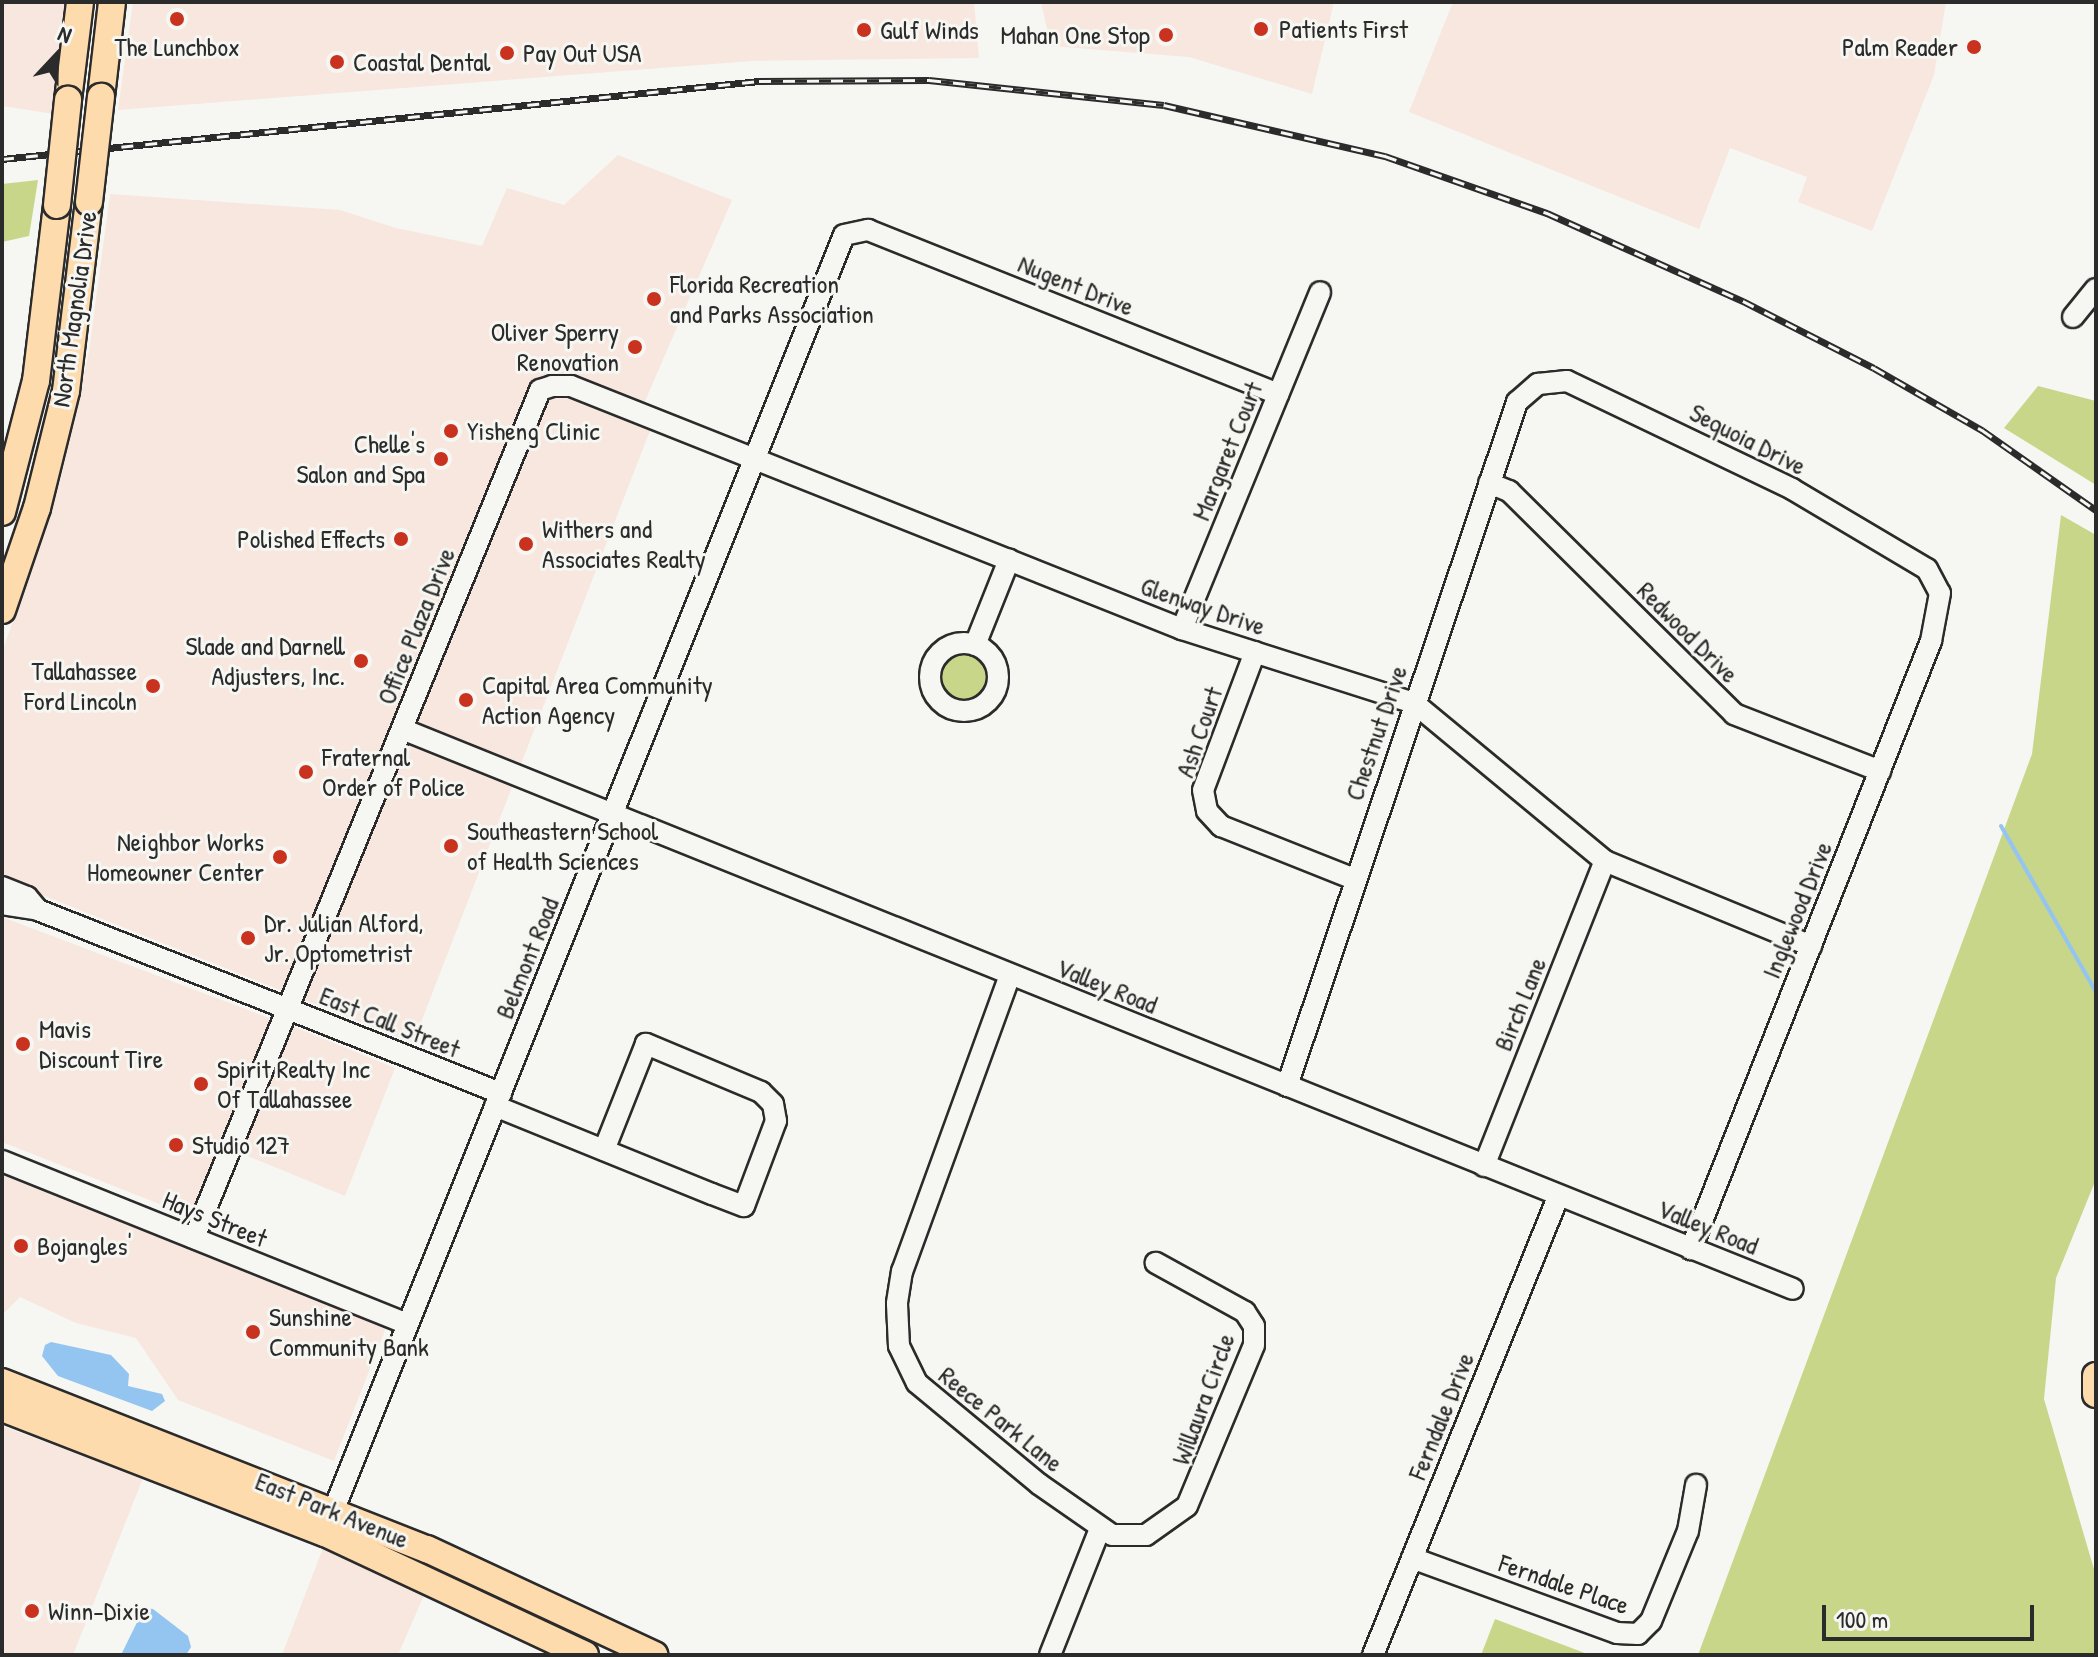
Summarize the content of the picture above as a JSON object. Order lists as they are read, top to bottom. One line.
{"streets":{"main road":["North Magnolia Drive","East Park Avenue"],"street":["Nugent Drive","Sequoia Drive","Margaret Court","Glenway Drive","Office Plaza Drive","Redwood Drive","Ash Court","Chestnut Drive","Inglewood Drive","Belmont Road","Valley Road","Birch Lane","East Call Street","Hays Street","Willaura Circle","Ferndale Drive","Reece Park Lane","Ferndale Place"]},"crossings":[["Nugent Drive","Margaret Court"],["Nugent Drive","Belmont Road"],["Sequoia Drive","Chestnut Drive"],["Sequoia Drive","Inglewood Drive"],["Margaret Court","Glenway Drive"],["Glenway Drive","Office Plaza Drive"],["Glenway Drive","Ash Court"],["Glenway Drive","Chestnut Drive"],["Glenway Drive","Inglewood Drive"],["Glenway Drive","Belmont Road"],["Glenway Drive","Birch Lane"],["Office Plaza Drive","Valley Road"],["Office Plaza Drive","East Call Street"],["Office Plaza Drive","Hays Street"],["Redwood Drive","Chestnut Drive"],["Redwood Drive","Inglewood Drive"],["Ash Court","Chestnut Drive"],["Chestnut Drive","Valley Road"],["Inglewood Drive","Valley Road"],["Belmont Road","Valley Road"],["Belmont Road","East Call Street"],["Belmont Road","Hays Street"],["Belmont Road","East Park Avenue"],["Valley Road","Birch Lane"],["Valley Road","Ferndale Drive"],["Valley Road","Reece Park Lane"],["Willaura Circle","Reece Park Lane"],["Ferndale Drive","Ferndale Place"]],"places":["The Lunchbox","Patients First","Gulf Winds","Mahan One Stop","Palm Reader","Pay Out USA","Coastal Dental","Florida Recreation and Parks Association","Oliver Sperry Renovation","Yisheng Clinic","Chelle's Salon and Spa","Polished Effects","Withers and Associates Realty","Slade and Darnell Adjusters, Inc.","Tallahassee Ford Lincoln","Capital Area Community Action Agency","Fraternal Order of Police","Southeastern School of Health Sciences","Neighbor Works Homeowner Center","Dr. Julian Alford, Jr. Optometrist","Mavis Discount Tire","Spirit Realty Inc Of Tallahassee","Studio 127","Bojangles'","Sunshine Community Bank","Winn-Dixie"],"scale_bar":"100 m","north":"top"}
